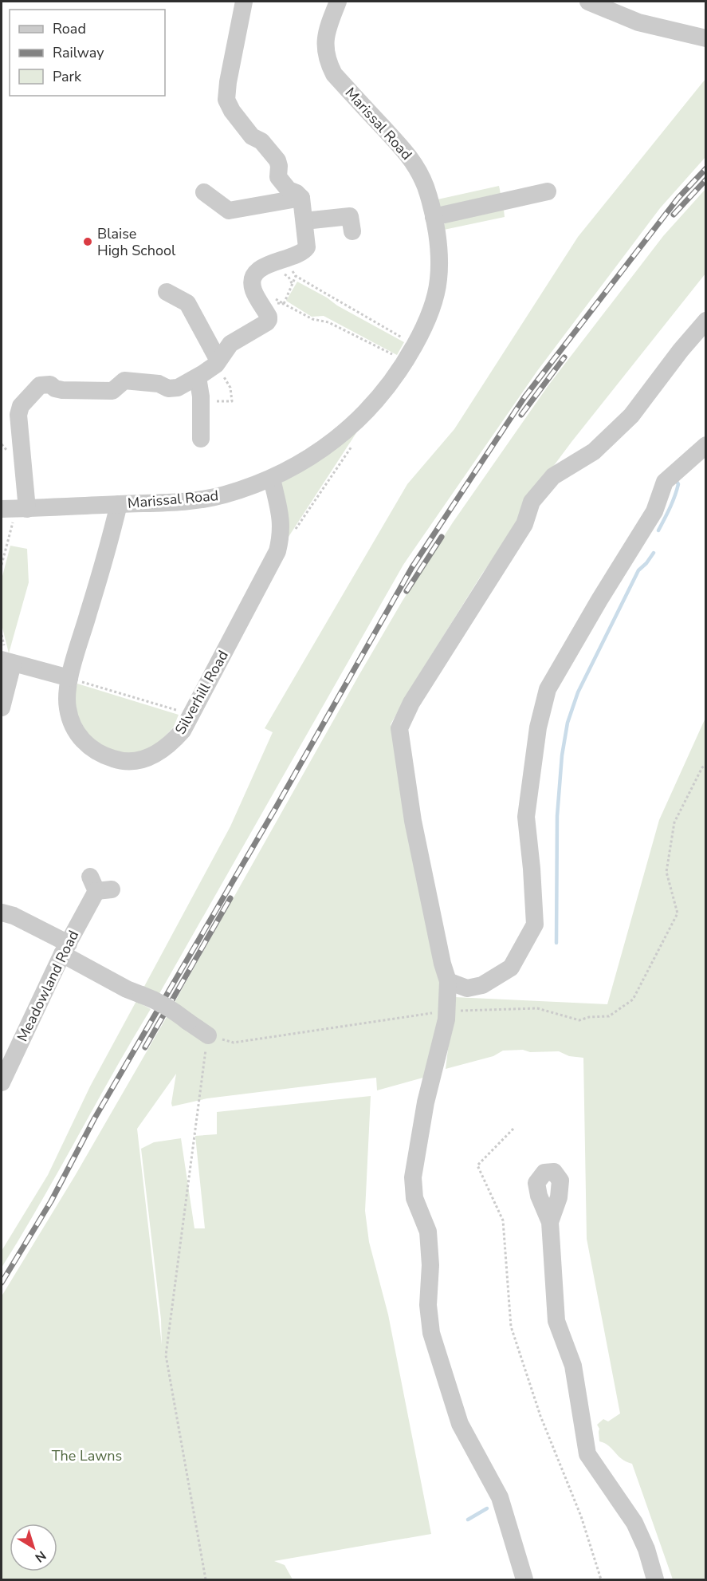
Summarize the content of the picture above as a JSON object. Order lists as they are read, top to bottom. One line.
{"streets":{"street":["Marissal Road","Silverhill Road","Meadowland Road"]},"crossings":[["Marissal Road","Silverhill Road"]],"parks":["The Lawns"],"places":["Blaise High School"],"legend":["Road","Railway","Park"],"north":"bottom right"}
